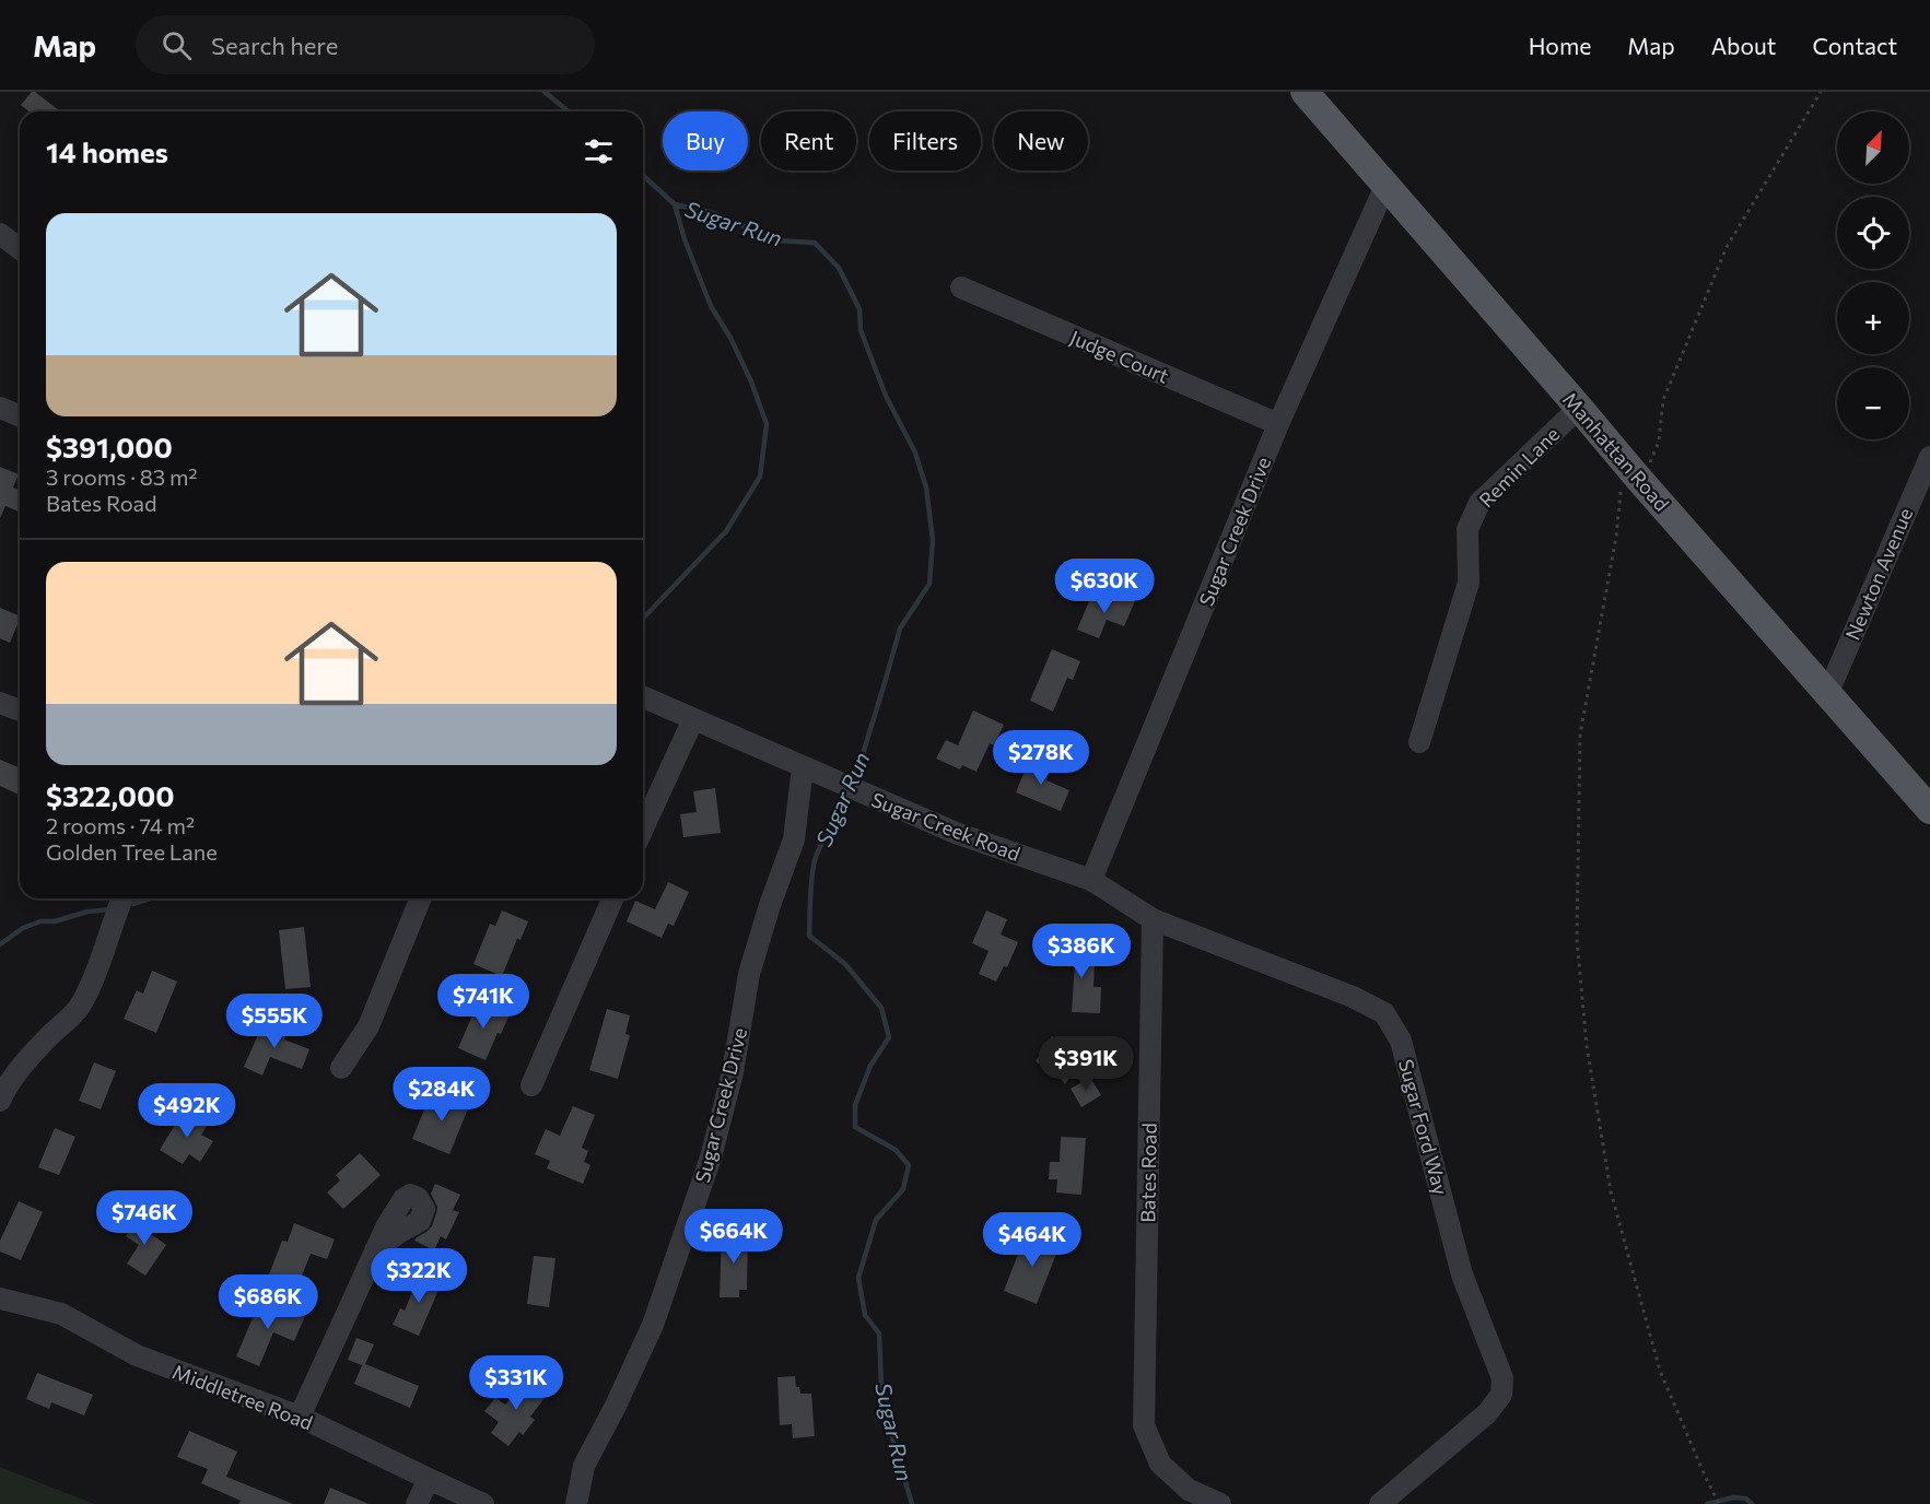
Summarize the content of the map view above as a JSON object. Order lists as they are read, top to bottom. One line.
{"streets":{"main road":["Manhattan Road"],"street":["Judge Court","Remin Lane","Sugar Creek Drive","Newton Avenue","Sugar Creek Road","Sugar Ford Way","Bates Road","Middletree Road"]},"crossings":[["Judge Court","Sugar Creek Drive"],["Manhattan Road","Remin Lane"],["Manhattan Road","Sugar Creek Drive"],["Manhattan Road","Newton Avenue"],["Sugar Creek Drive","Sugar Creek Road"],["Sugar Creek Drive","Sugar Ford Way"],["Sugar Creek Road","Sugar Ford Way"],["Sugar Ford Way","Bates Road"]],"water":["Sugar Run"],"north":"top right","page":{"header":"Map","search":"Search here","nav":["Home","Map","About","Contact"],"map_buttons":["+","−"],"chip":["Buy","Rent","Filters","New"],"heading":"14 homes","list":[{"name":"$391,000","note":"3 rooms · 83 m² · Bates Road"},{"name":"$322,000","note":"2 rooms · 74 m² · Golden Tree Lane"}],"price":["$630K","$278K","$386K","$741K","$555K","$391K","$284K","$492K","$746K","$664K","$464K","$322K","$686K","$331K"]}}
